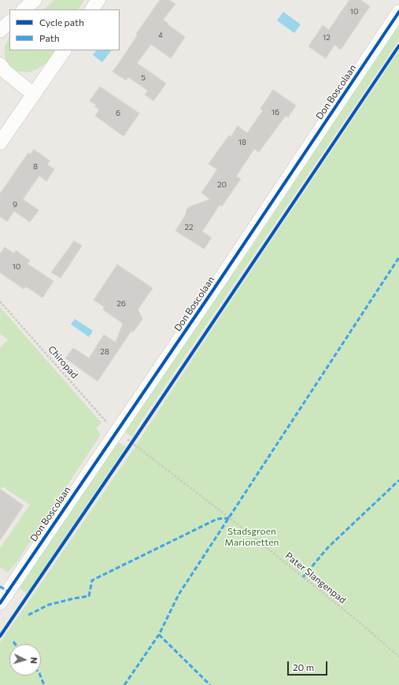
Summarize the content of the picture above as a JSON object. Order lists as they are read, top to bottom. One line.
{"streets":{"street":["Don Boscolaan"],"path":["Chiropad","Pater Slangenpad"]},"crossings":[["Don Boscolaan","Chiropad"]],"parks":["Stadsgroen Marionetten"],"house_numbers":["10","4","12","5","16","6","18","8","20","9","22","10","26","28"],"legend":["Cycle path","Path"],"scale_bar":"20 m","north":"right"}
